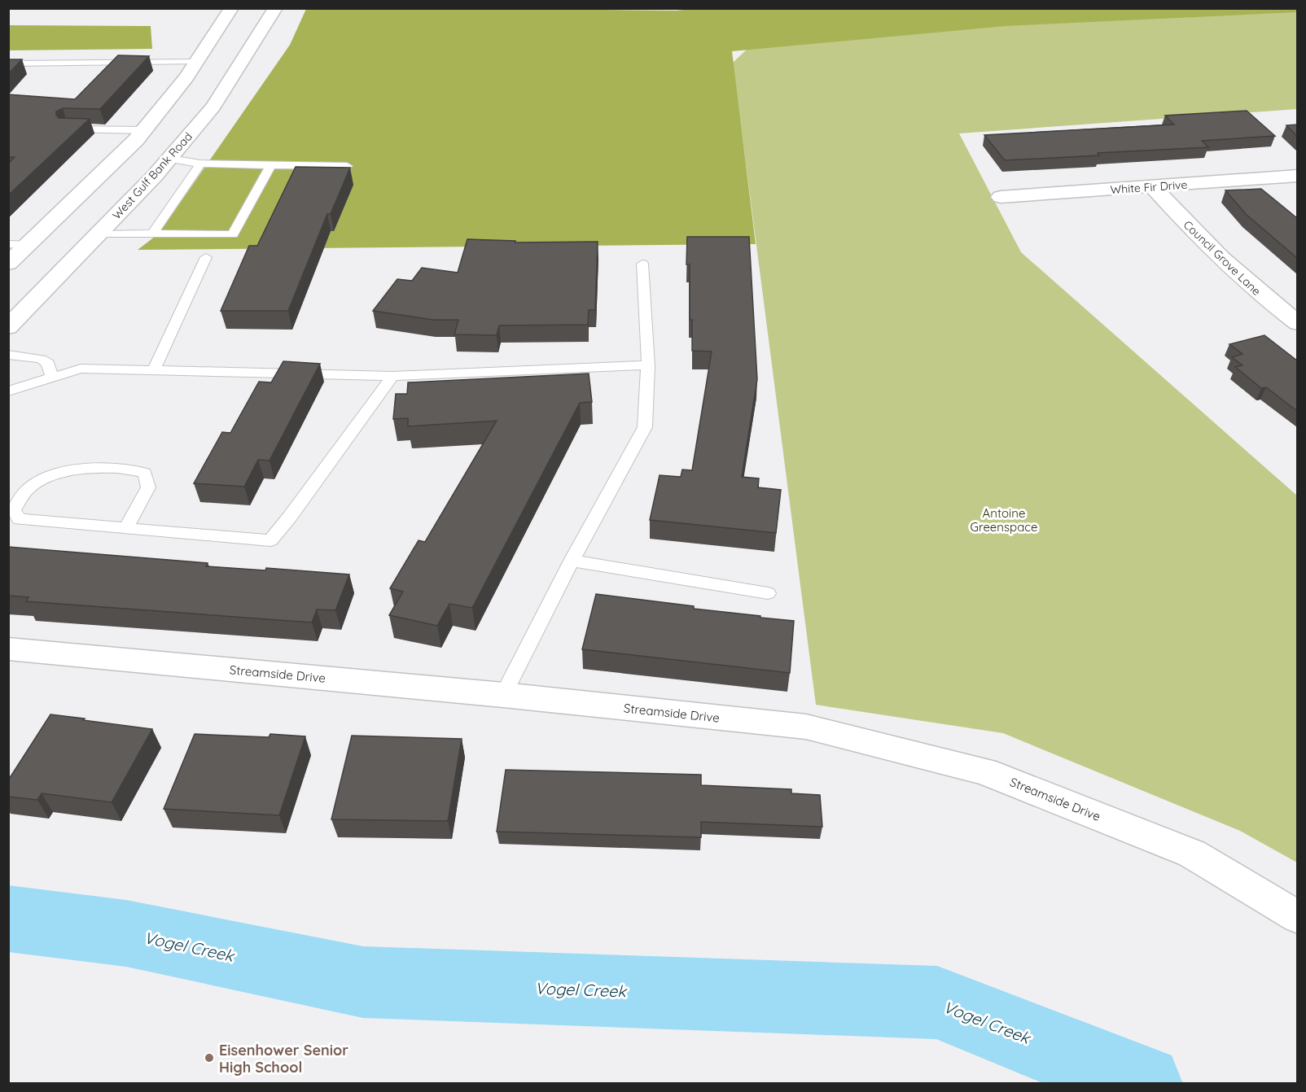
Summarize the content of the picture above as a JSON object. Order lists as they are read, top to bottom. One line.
{"streets":{"main road":["West Gulf Bank Road","White Fir Drive","Council Grove Lane","Streamside Drive"]},"crossings":[["White Fir Drive","Council Grove Lane"]],"water":["Vogel Creek"],"parks":["Antoine Greenspace"],"places":["Eisenhower Senior High School"]}
